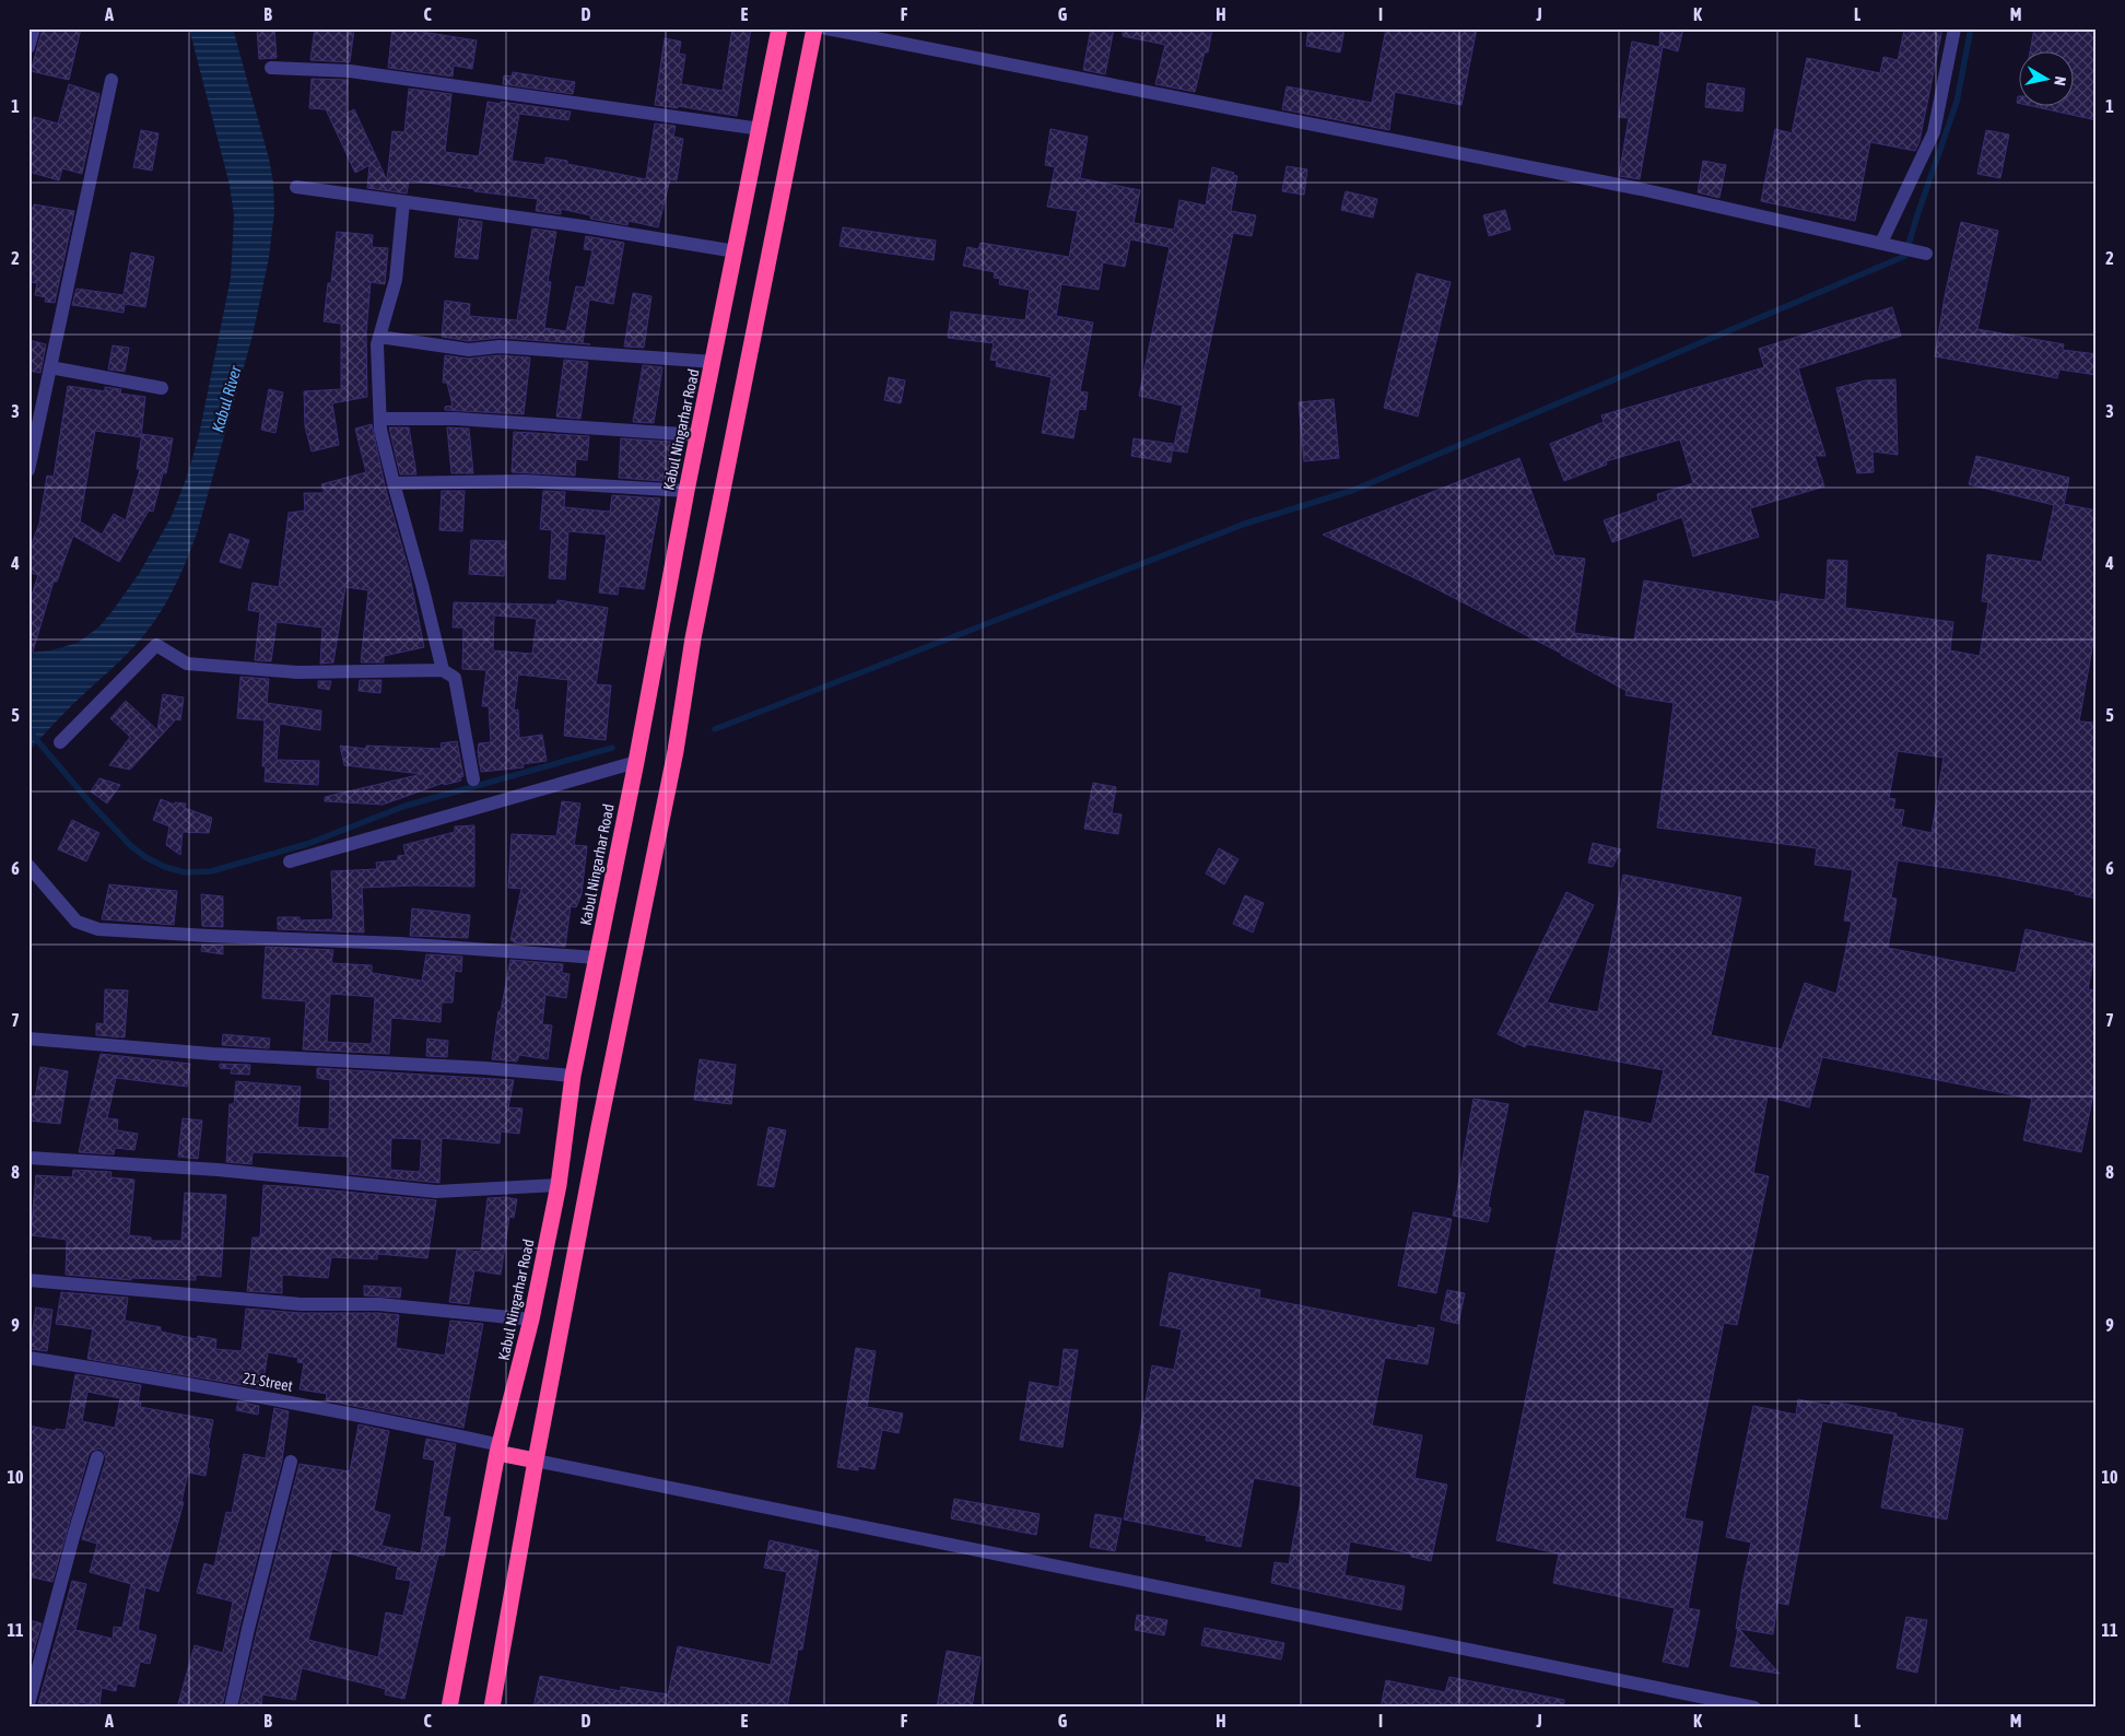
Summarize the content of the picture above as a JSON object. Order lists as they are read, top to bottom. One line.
{"streets":{"highway":["Kabul Ningarhar Road"],"street":["21 Street"]},"crossings":[["Kabul Ningarhar Road","21 Street"]],"water":["Kabul River"],"north":"right","grid":{"columns":["A","B","C","D","E","F","G","H","I","J","K","L","M"],"rows":["1","2","3","4","5","6","7","8","9","10","11"]}}
